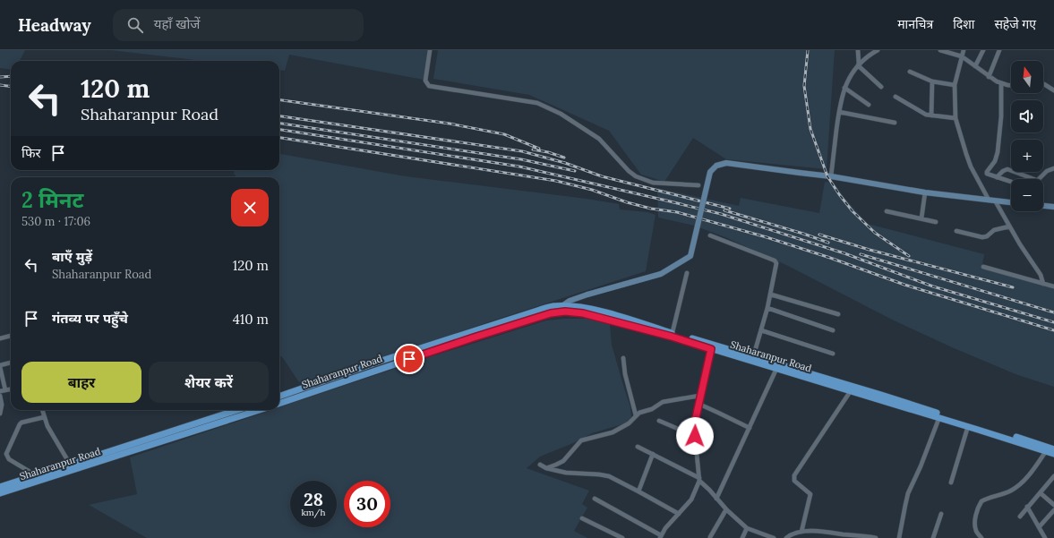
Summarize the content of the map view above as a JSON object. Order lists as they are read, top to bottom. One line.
{"streets":{"main road":["Shaharanpur Road"]},"north":"top","page":{"header":"Headway","search":"यहाँ खोजें","nav":["मानचित्र","दिशा","सहेजे गए"],"map_buttons":["+","−"],"turn":["120 m","Shaharanpur Road"],"then":"फिर","heading":["2 मिनट","530 m · 17:06"],"list":[{"name":"बाएँ मुड़ें","note":"Shaharanpur Road","value":"120 m"},{"name":"गंतव्य पर पहुँचे","value":"410 m"}],"buttons":["बाहर","शेयर करें"],"speed":"28 km/h","limit":"30"}}
